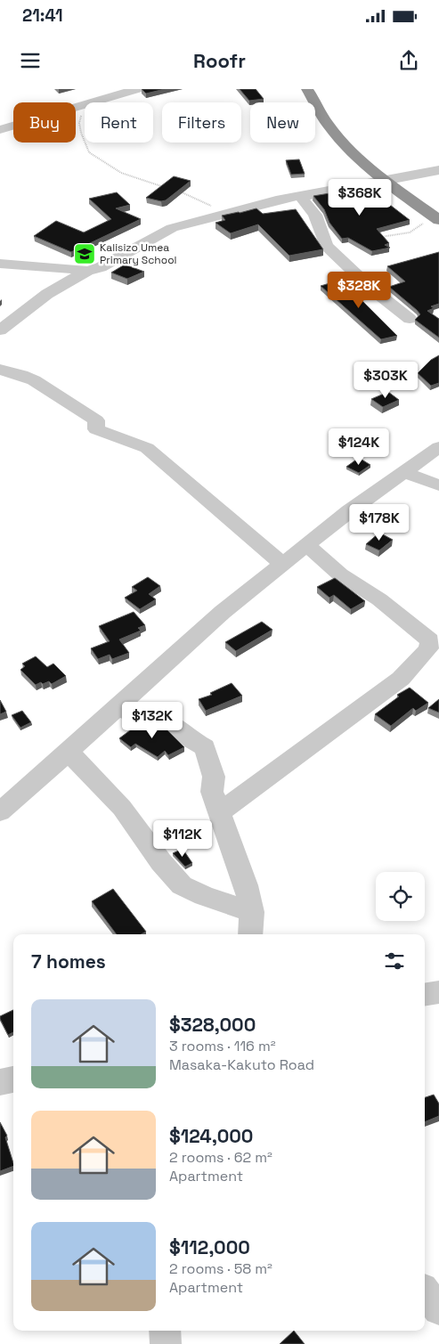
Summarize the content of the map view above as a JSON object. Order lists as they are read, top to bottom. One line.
{"places":{"school or university":["Kalisizo Umea Primary School"]},"page":{"status":"21:41","header":"Roofr","chip":["Buy","Rent","Filters","New"],"price":["$368K","$328K","$303K","$124K","$178K","$132K","$112K"],"heading":"7 homes","list":[{"name":"$328,000","note":"3 rooms · 116 m² · Masaka-Kakuto Road"},{"name":"$124,000","note":"2 rooms · 62 m² · Apartment"},{"name":"$112,000","note":"2 rooms · 58 m² · Apartment"}]}}
